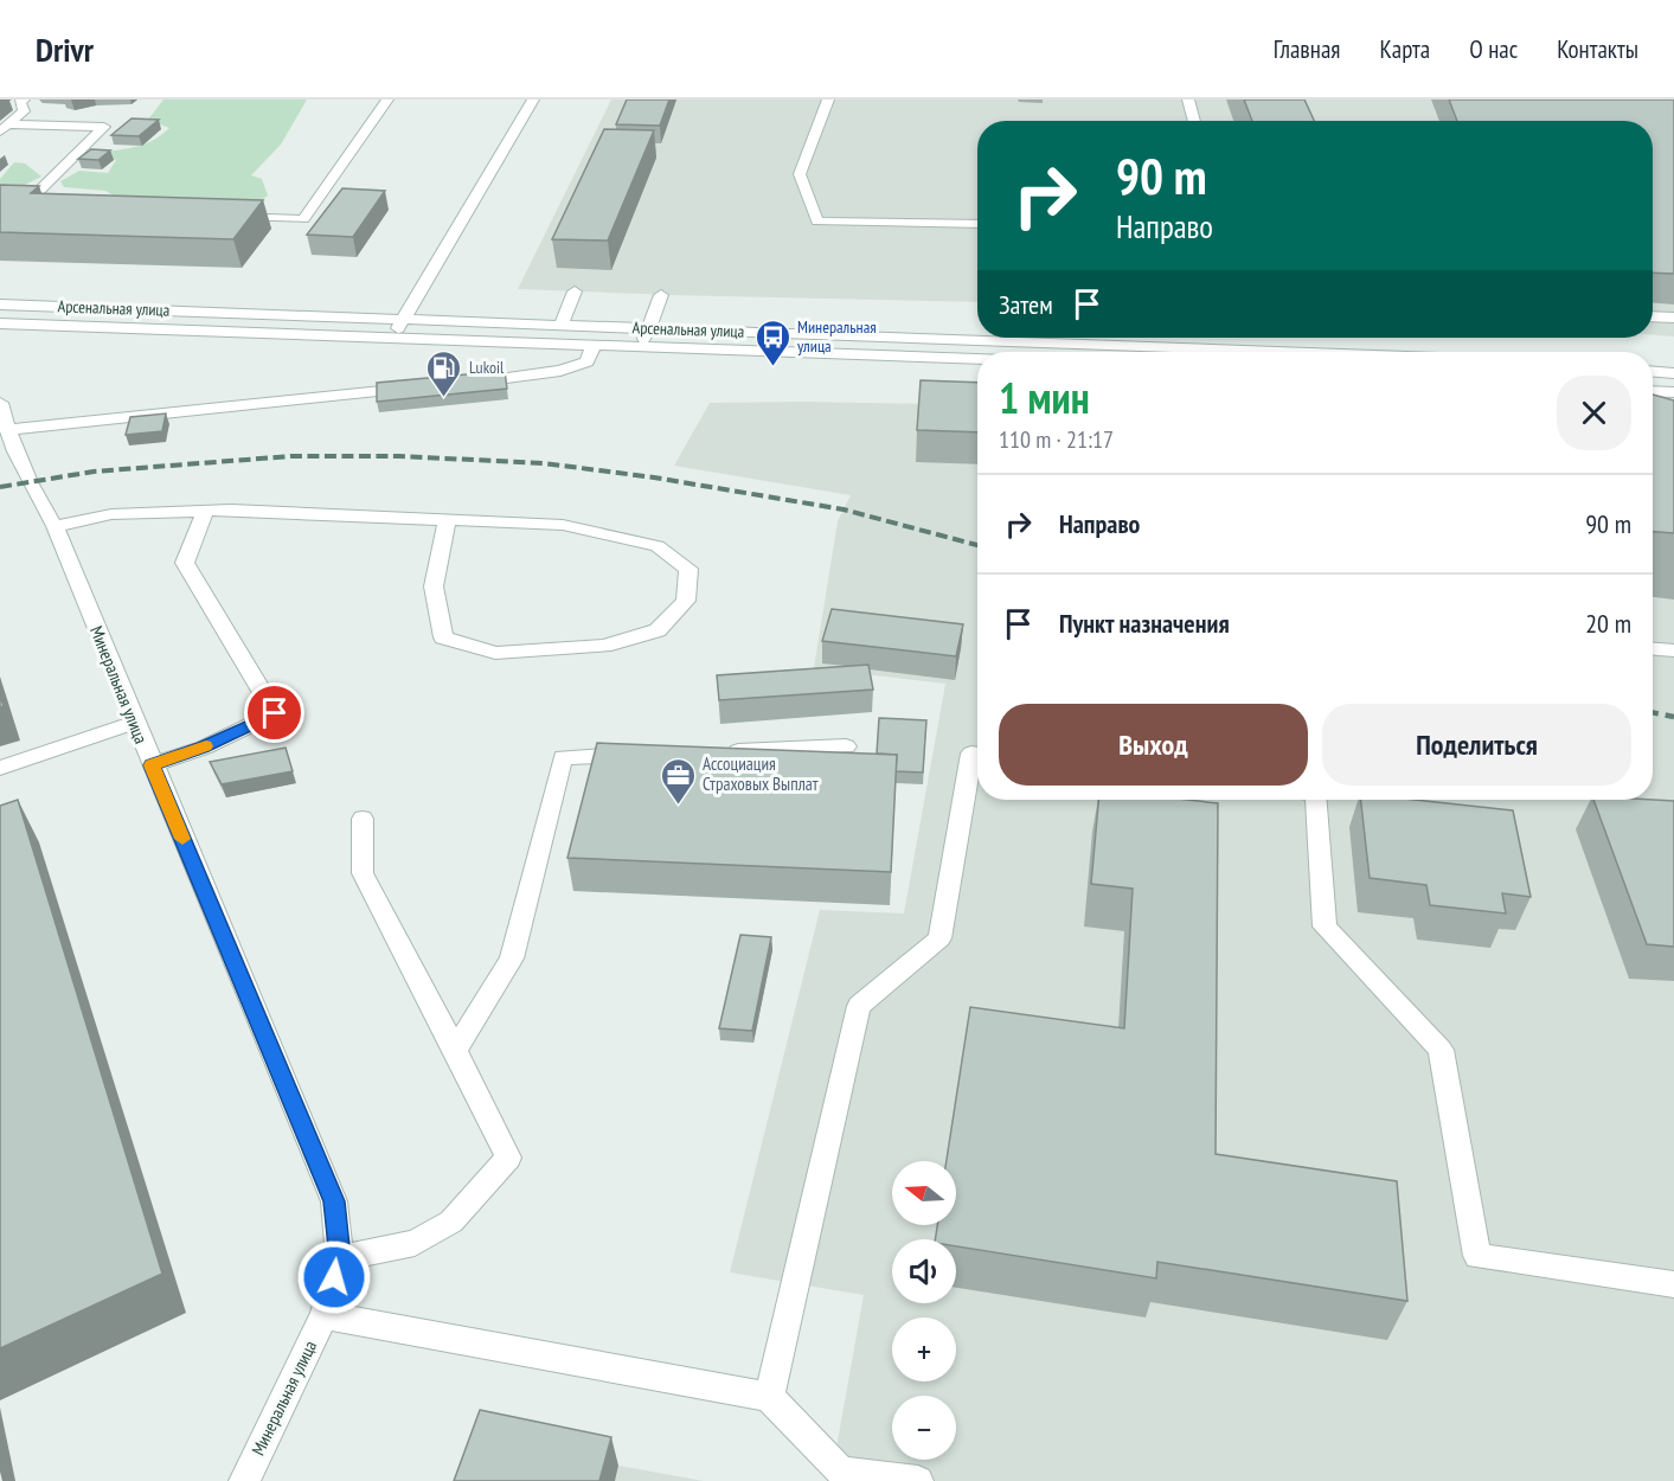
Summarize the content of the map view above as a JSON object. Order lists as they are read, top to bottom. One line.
{"streets":{"street":["Арсенальная улица","Минеральная улица"]},"places":{"bus stop":["Минеральная улица"],"fuel station":["Lukoil"],"office":["Ассоциация Страховых Выплат"]},"north":"left","page":{"header":"Drivr","nav":["Главная","Карта","О нас","Контакты"],"turn":["90 m","Направо"],"then":"Затем","heading":["1 мин","110 m · 21:17"],"list":[{"name":"Направо","value":"90 m"},{"name":"Пункт назначения","value":"20 m"}],"buttons":["Выход","Поделиться"],"map_buttons":["+","−"]}}
